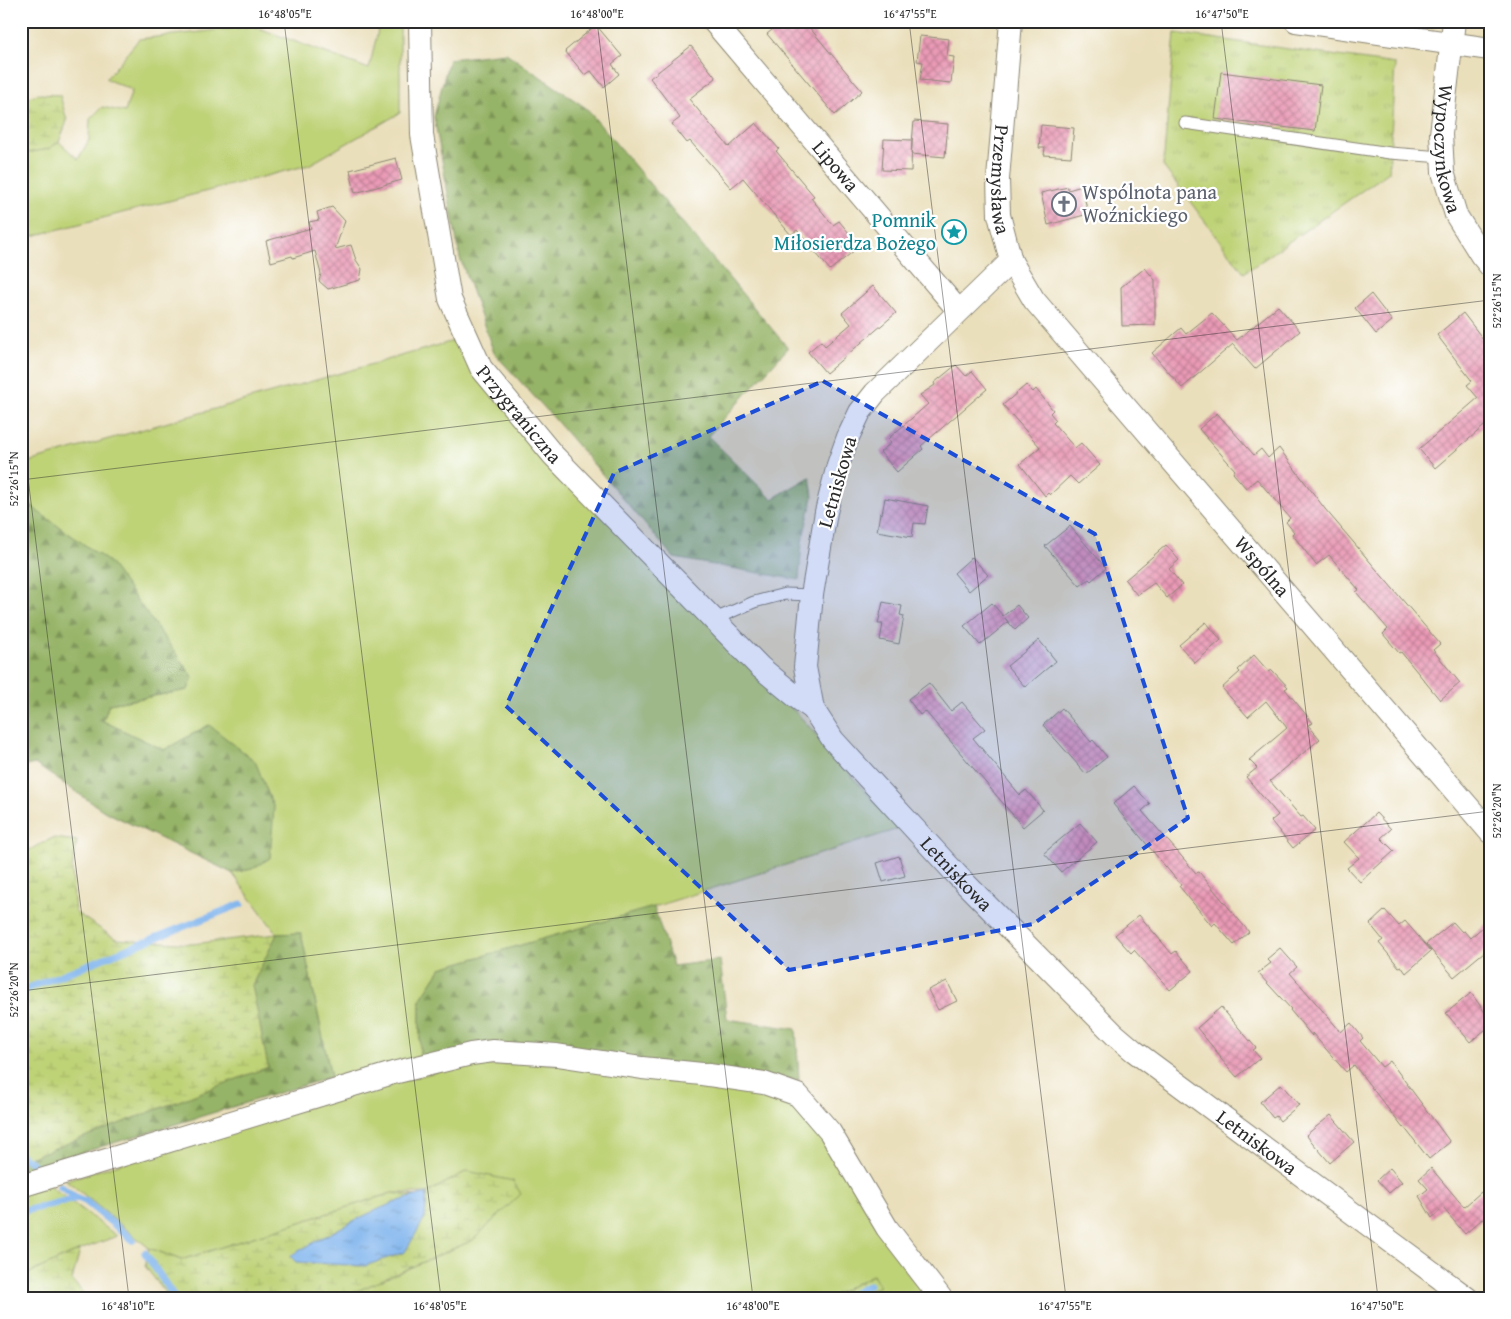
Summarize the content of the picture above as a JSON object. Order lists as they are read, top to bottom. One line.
{"streets":{"street":["Wypoczynkowa","Lipowa","Przemysława","Przygraniczna","Letniskowa","Wspólna"]},"crossings":[["Lipowa","Letniskowa"],["Przemysława","Letniskowa"],["Przemysława","Wspólna"],["Przygraniczna","Letniskowa"]],"places":{"church":["Wspólnota pana Woźnickiego"],"place":["Pomnik Miłosierdza Bożego"]},"coordinates":["16°48'05\"E","16°48'00\"E","16°47'55\"E","16°47'50\"E","52°26'15\"N","52°26'20\"N","16°48'10\"E"]}
